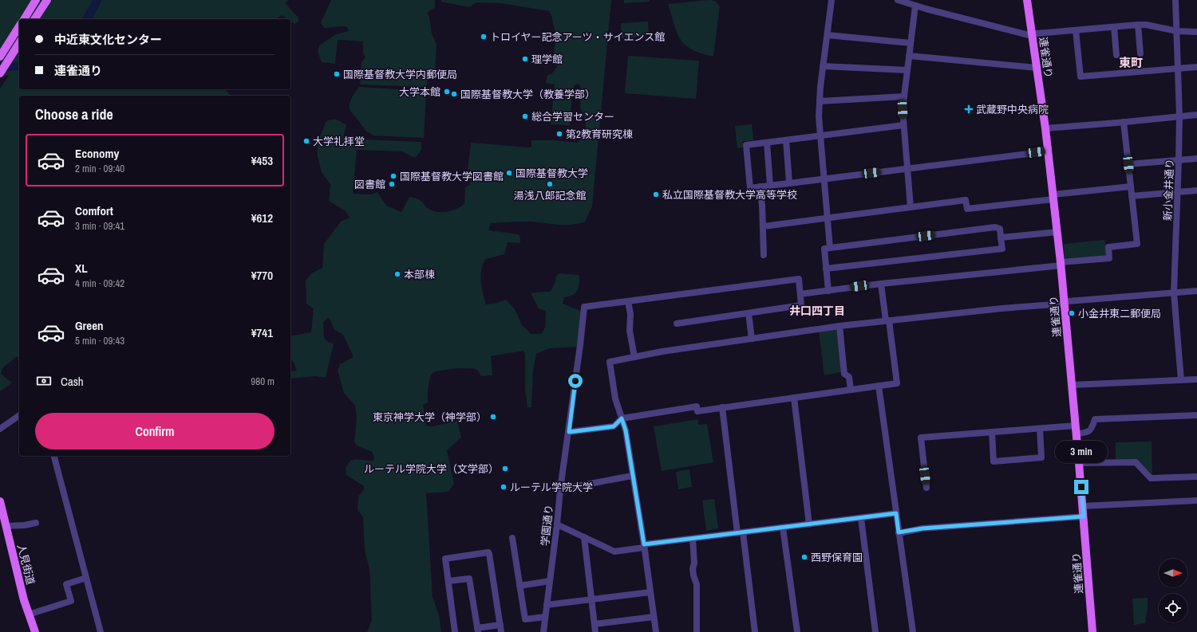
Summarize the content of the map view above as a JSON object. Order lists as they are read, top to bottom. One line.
{"streets":{"main road":["連雀通り","人見街道"],"street":["新小金井通り","学園通り"]},"districts":["東町","井口四丁目"],"places":{"other":["トロイヤー記念アーツ・サイエンス館","理学館","国際基督教大学内郵便局","大学本館","国際基督教大学（教養学部）","総合学習センター","第2教育研究棟","大学礼拝堂","国際基督教大学","国際基督教大学図書館","図書館","湯浅八郎記念館","私立国際基督教大学高等学校","本部棟","小金井東二郵便局","東京神学大学（神学部）","ルーテル学院大学（文学部）","ルーテル学院大学","西野保育園"],"health":["武蔵野中央病院"]},"north":"right","page":{"banner":["中近東文化センター","連雀通り"],"heading":"Choose a ride","list":[{"name":"Economy","note":"2 min · 09:40","value":"¥453"},{"name":"Comfort","note":"3 min · 09:41","value":"¥612"},{"name":"XL","note":"4 min · 09:42","value":"¥770"},{"name":"Green","note":"5 min · 09:43","value":"¥741"}],"pay":["Cash","980 m"],"buttons":"Confirm","bubble":"3 min"}}
